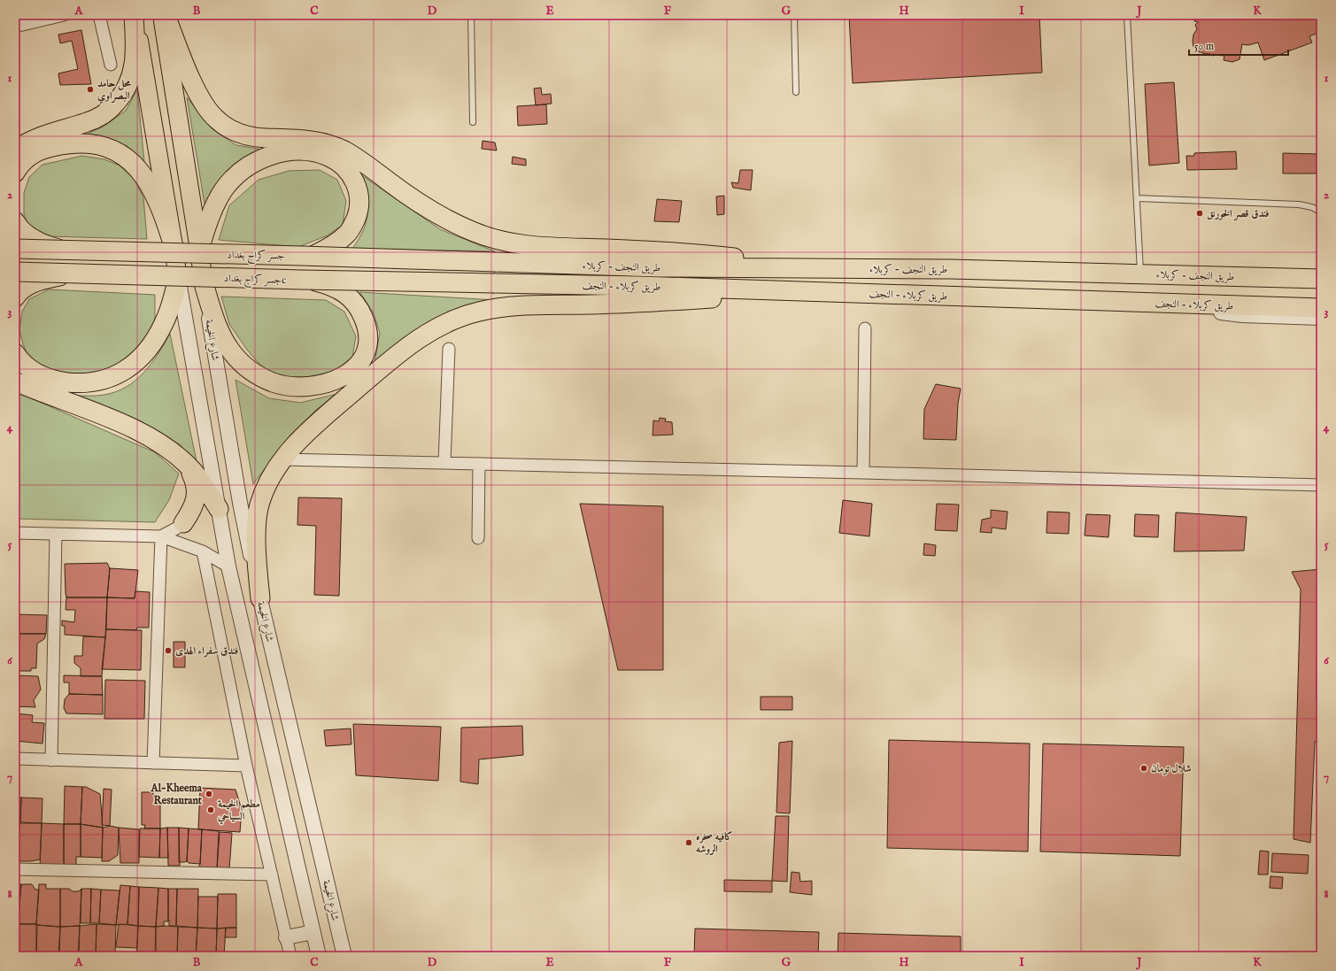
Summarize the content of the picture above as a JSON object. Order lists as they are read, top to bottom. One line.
{"streets":{"highway":["جسر كراج بغداد","طريق النجف - کربلاء","جسر كراج بغدادc","طريق کربلاء - النجف"],"street":["شارع الخيمة"]},"crossings":[["جسر كراج بغداد","طريق النجف - کربلاء"],["جسر كراج بغدادc","طريق کربلاء - النجف"]],"places":["محل حامد البصراوي","فندق قصر الخورنق","فندق سفراء الهدى","شلال تومان","Al-Kheema Restaurant","مطعم الخيمة السياحي","كافيه صخره الروشه"],"scale_bar":"50 m","grid":{"columns":["A","B","C","D","E","F","G","H","I","J","K"],"rows":["1","2","3","4","5","6","7","8"]}}
